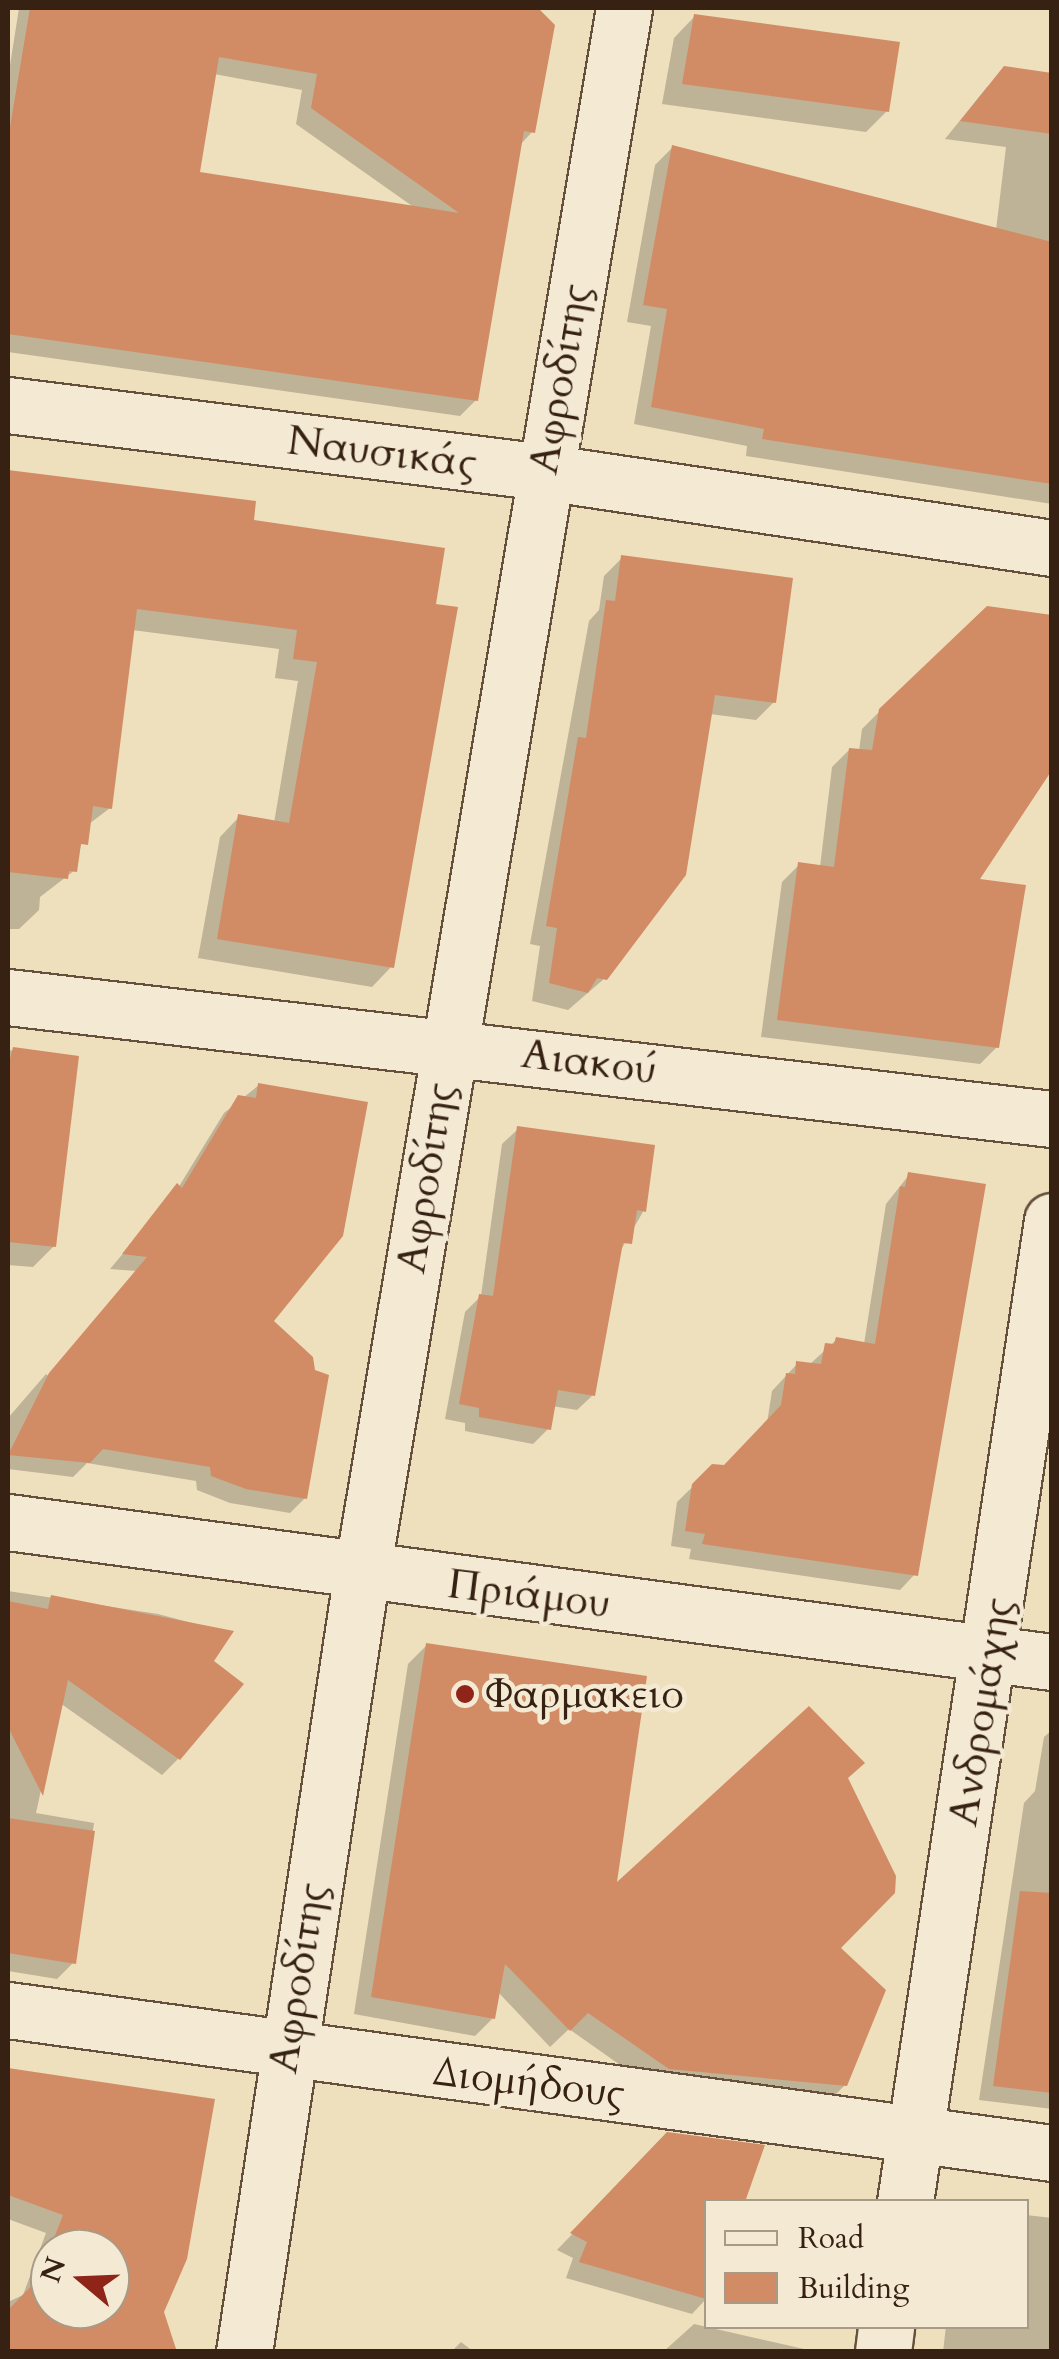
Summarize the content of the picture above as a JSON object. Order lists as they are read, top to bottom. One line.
{"streets":{"street":["Αφροδίτης","Ναυσικάς","Αιακού","Πριάμου","Ανδρομάχης","Διομήδους"]},"crossings":[["Αφροδίτης","Ναυσικάς"],["Αφροδίτης","Αιακού"],["Αφροδίτης","Πριάμου"],["Αφροδίτης","Διομήδους"],["Πριάμου","Ανδρομάχης"],["Ανδρομάχης","Διομήδους"]],"places":["Φαρμακειο"],"legend":["Road","Building"],"north":"left"}
